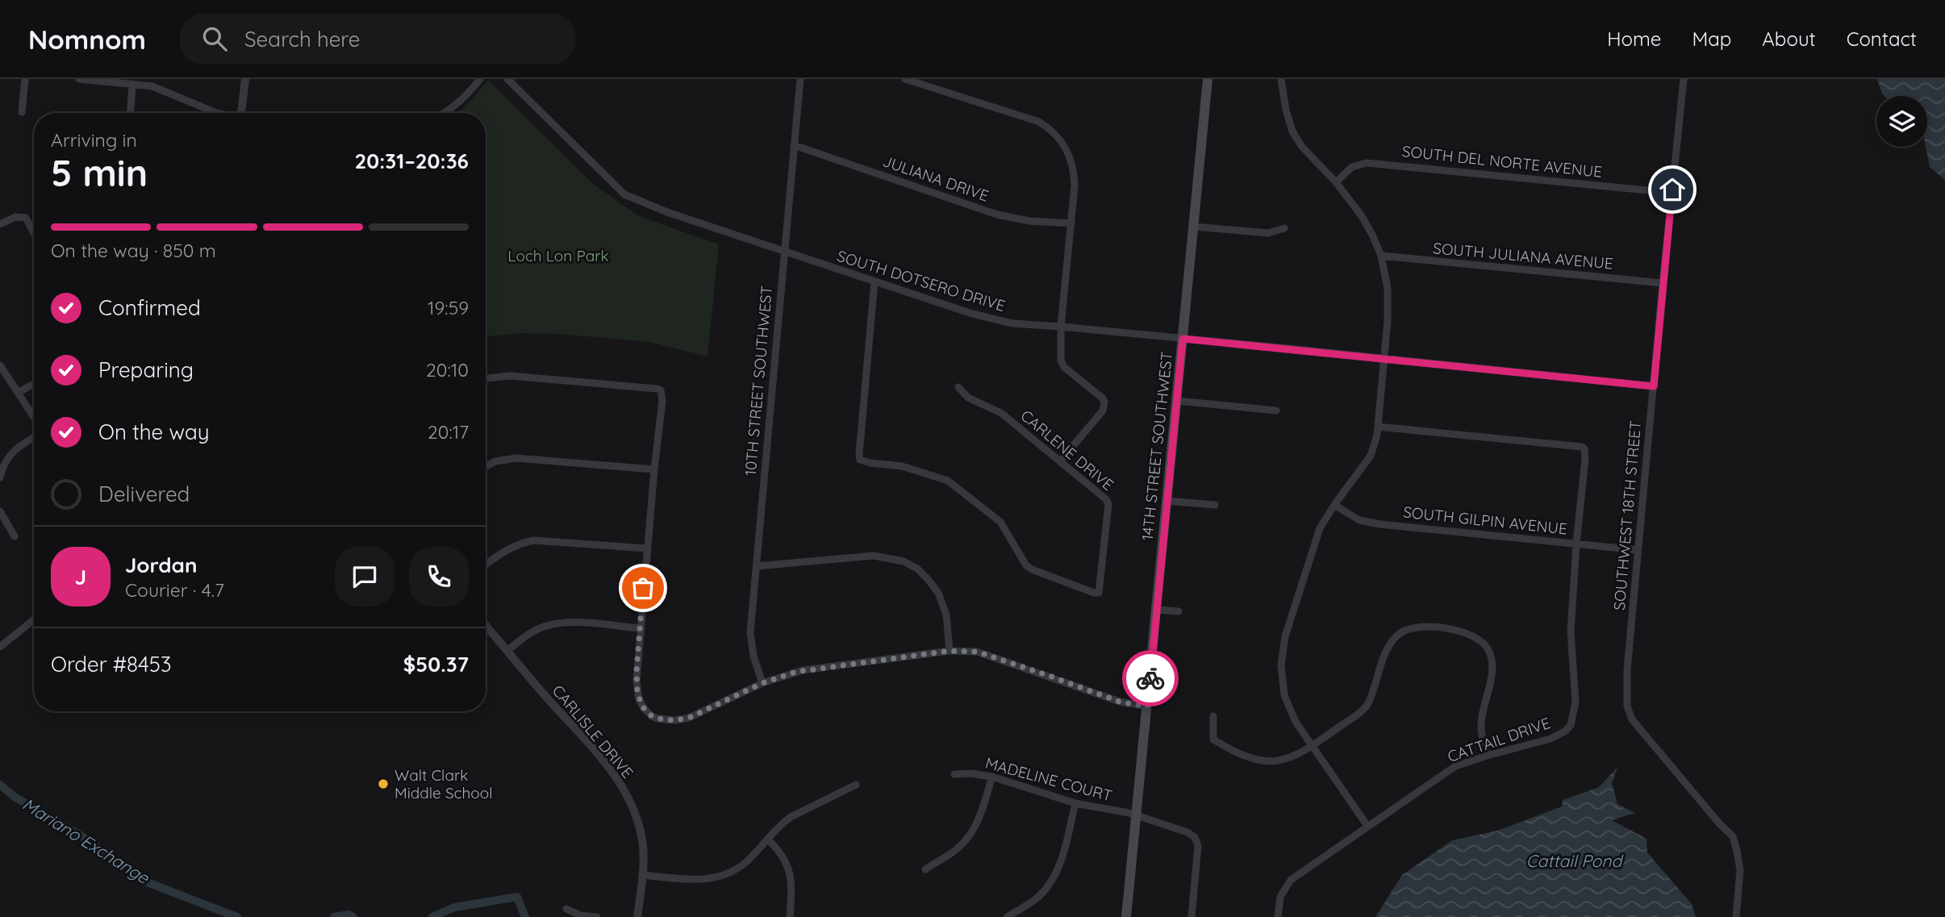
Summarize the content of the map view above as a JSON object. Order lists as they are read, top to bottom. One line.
{"streets":{"main road":["14TH STREET SOUTHWEST"],"street":["SOUTH DEL NORTE AVENUE","JULIANA DRIVE","SOUTH JULIANA AVENUE","SOUTH DOTSERO DRIVE","10TH STREET SOUTHWEST","CARLENE DRIVE","SOUTHWEST 18TH STREET","SOUTH GILPIN AVENUE","CARLISLE DRIVE","CATTAIL DRIVE","MADELINE COURT"]},"crossings":[["SOUTH DEL NORTE AVENUE","SOUTHWEST 18TH STREET"],["JULIANA DRIVE","10TH STREET SOUTHWEST"],["SOUTH JULIANA AVENUE","SOUTHWEST 18TH STREET"],["SOUTH DOTSERO DRIVE","10TH STREET SOUTHWEST"],["SOUTH DOTSERO DRIVE","14TH STREET SOUTHWEST"],["SOUTH DOTSERO DRIVE","CARLENE DRIVE"],["SOUTH DOTSERO DRIVE","SOUTHWEST 18TH STREET"],["14TH STREET SOUTHWEST","MADELINE COURT"],["SOUTHWEST 18TH STREET","SOUTH GILPIN AVENUE"],["SOUTH GILPIN AVENUE","CATTAIL DRIVE"]],"water":["Mariano Exchange","Cattail Pond"],"parks":["Loch Lon Park"],"places":["Walt Clark Middle School"],"page":{"header":"Nomnom","search":"Search here","nav":["Home","Map","About","Contact"],"heading":["5 min","Arriving in","20:31–20:36"],"panel":["Jordan","Courier · 4.7","Order #8453","$50.37"],"bar":"On the way · 850 m","list":[["Confirmed","19:59"],["Preparing","20:10"],["On the way","20:17"],"Delivered"],"round":"J"}}
